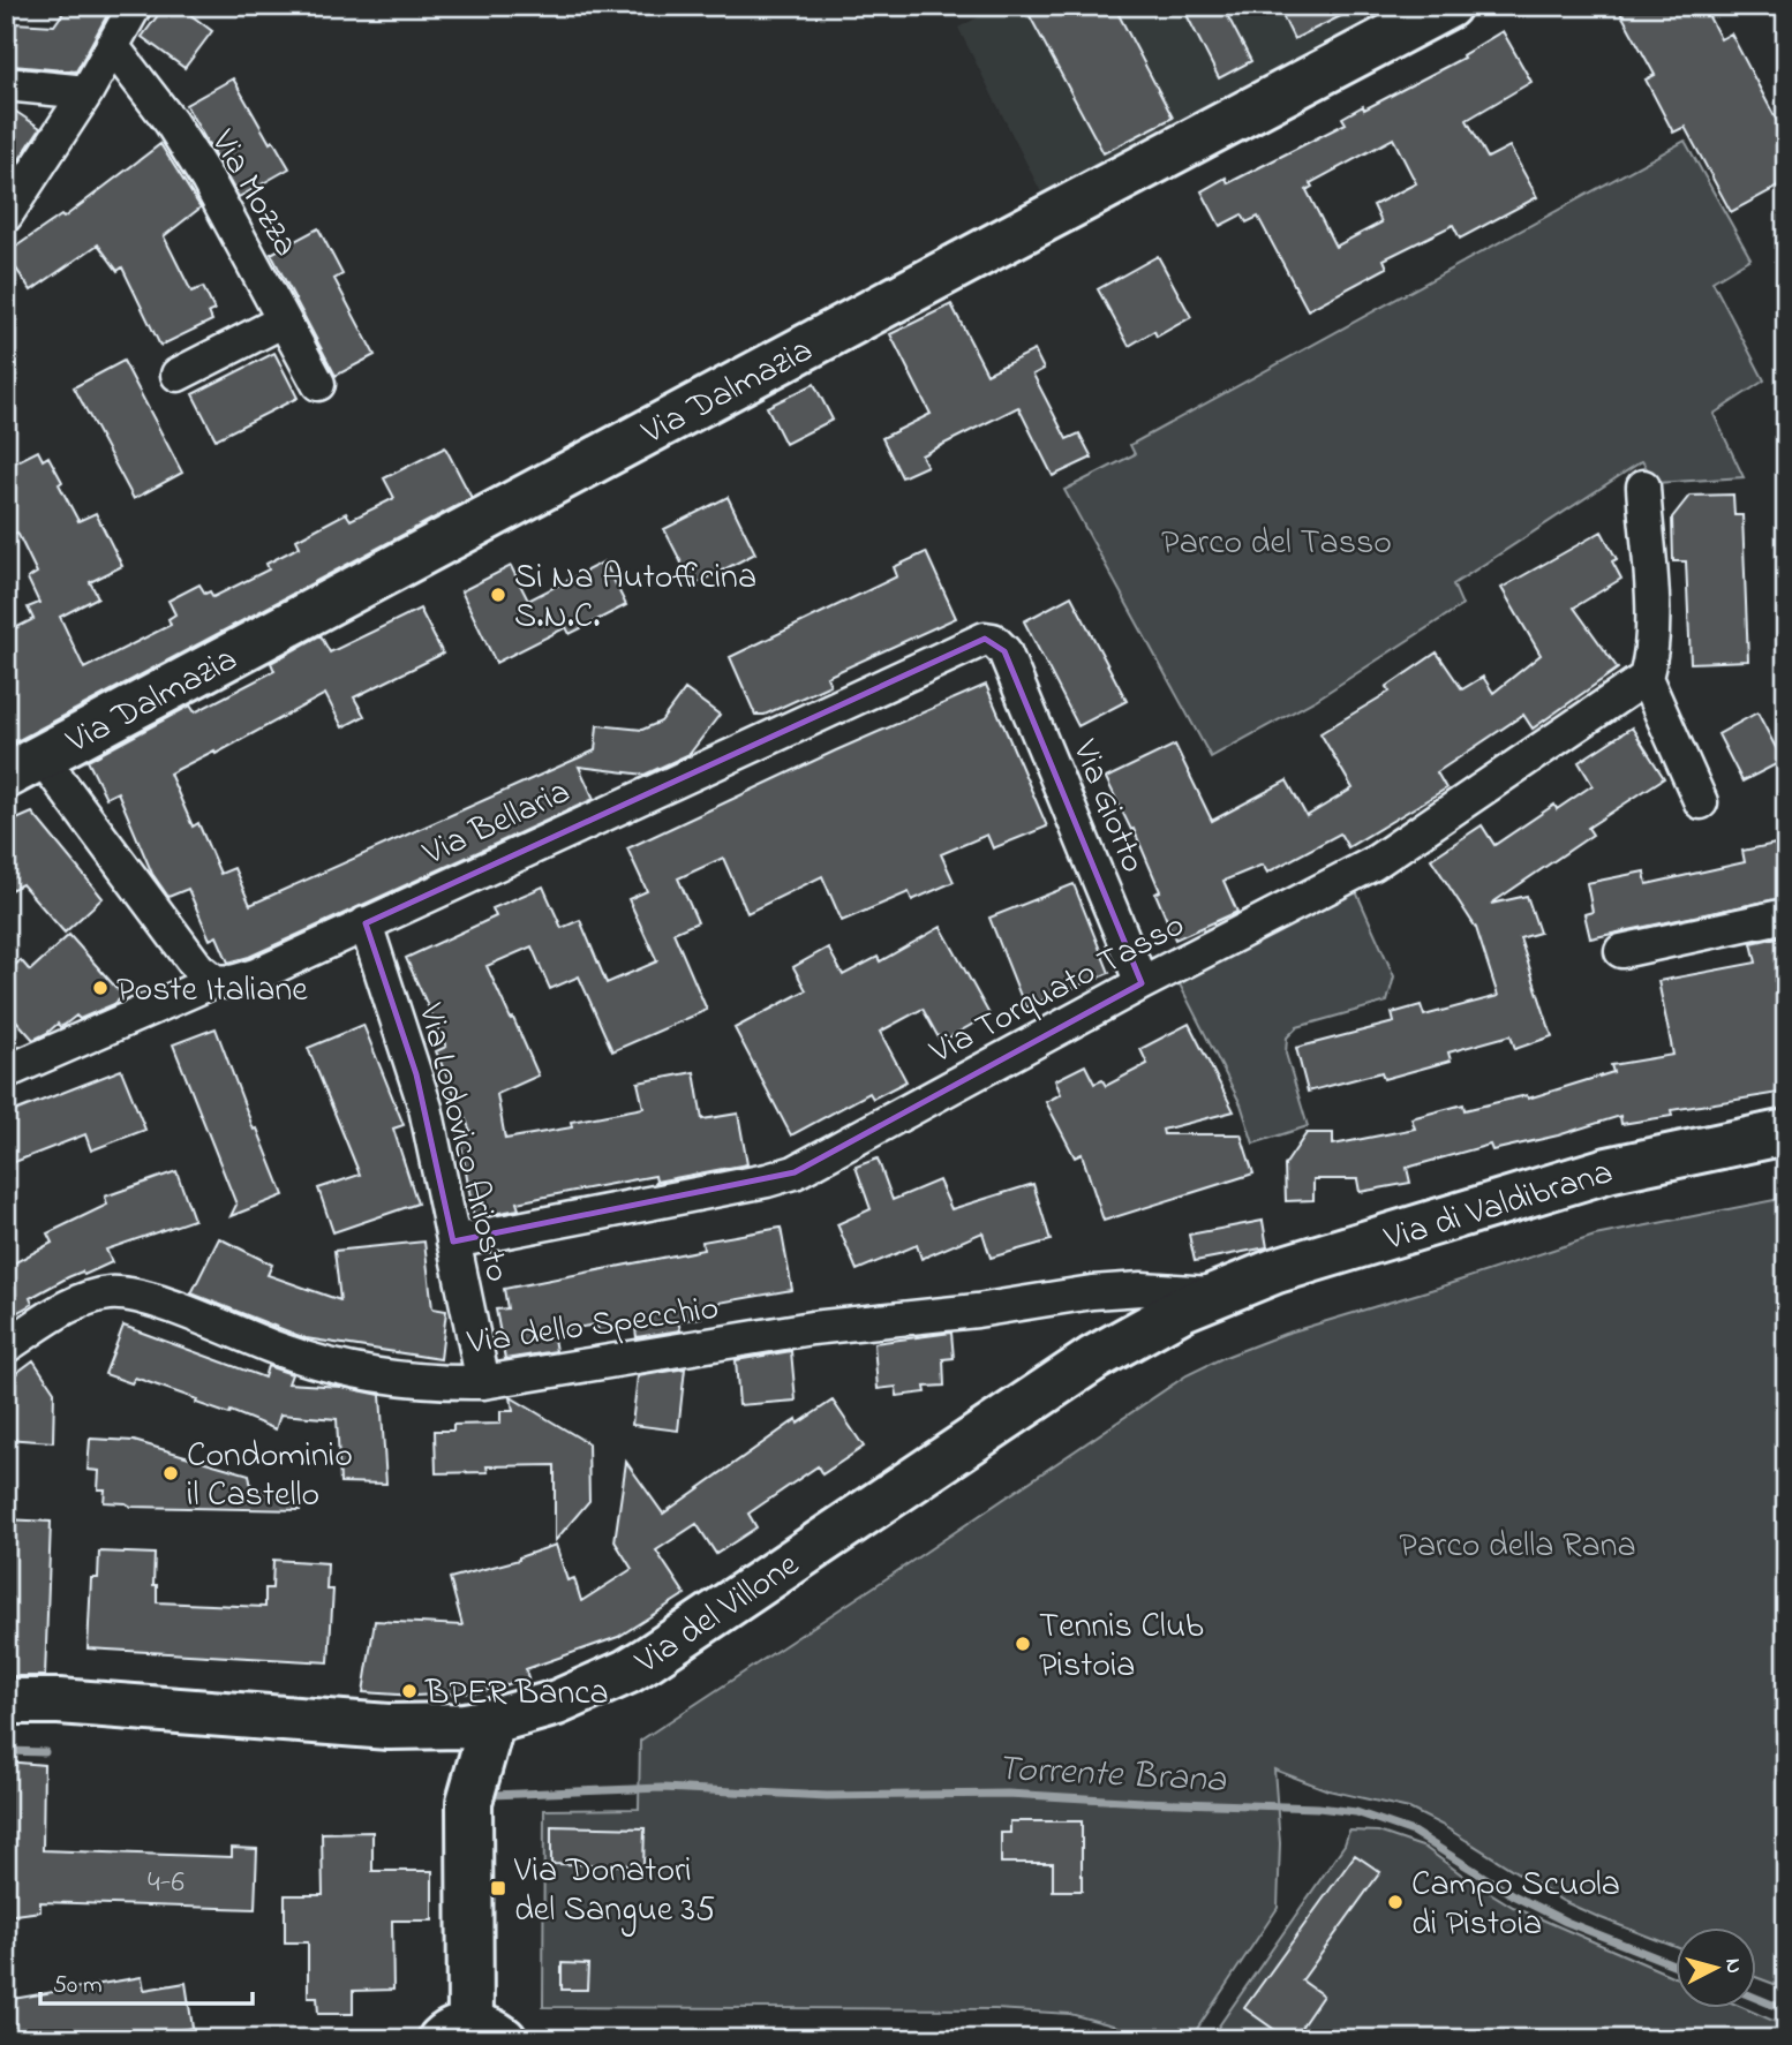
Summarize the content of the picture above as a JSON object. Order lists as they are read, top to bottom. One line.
{"streets":{"street":["Via Mozza","Via Dalmazia","Via Giotto","Via Bellaria","Via Torquato Tasso","Via Lodovico Ariosto","Via di Valdibrana","Via dello Specchio","Via del Villone"]},"crossings":[["Via Giotto","Via Bellaria"],["Via Giotto","Via Torquato Tasso"],["Via Bellaria","Via Lodovico Ariosto"],["Via Torquato Tasso","Via Lodovico Ariosto"],["Via Lodovico Ariosto","Via dello Specchio"],["Via di Valdibrana","Via dello Specchio"],["Via di Valdibrana","Via del Villone"],["Via dello Specchio","Via del Villone"]],"water":["Torrente Brana"],"parks":["Parco del Tasso","Parco della Rana"],"places":{"other":["Si Na Autofficina S.N.C.","Poste Italiane","Condominio il Castello","Tennis Club Pistoia","BPER Banca","Campo Scuola di Pistoia"],"transit":["Via Donatori del Sangue 35"]},"house_numbers":["4-6"],"scale_bar":"50 m","north":"right"}
